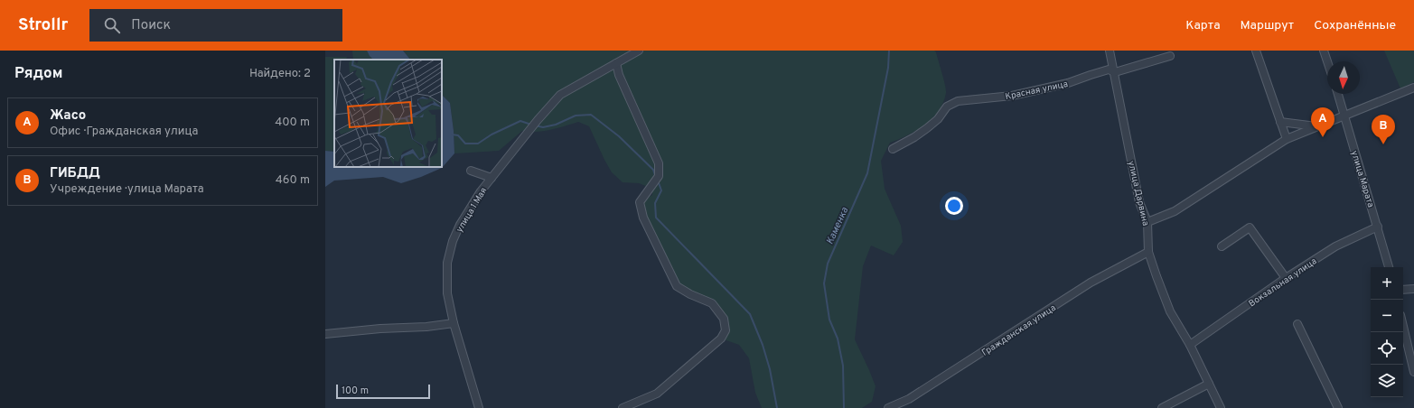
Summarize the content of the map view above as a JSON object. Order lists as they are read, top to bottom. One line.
{"streets":{"street":["Красная улица","улица Марата","улица Дарвина","улица 1 Мая","Вокзальная улица","Гражданская улица"]},"crossings":[["Красная улица","улица Дарвина"],["улица Марата","Вокзальная улица"],["улица Дарвина","Вокзальная улица"],["улица Дарвина","Гражданская улица"]],"water":["Каменка"],"scale_bar":"100 m","north":"bottom","page":{"header":"Strollr","search":"Поиск","nav":["Карта","Маршрут","Сохранённые"],"heading":["Рядом","Найдено: 2"],"list":[{"mark":"A","name":"Жасо","note":"Офис · Гражданская улица","value":"400 m"},{"mark":"B","name":"ГИБДД","note":"Учреждение · улица Марата","value":"460 m"}],"pins":["A","B"],"map_buttons":["+","−"],"scale":"100 m"}}
